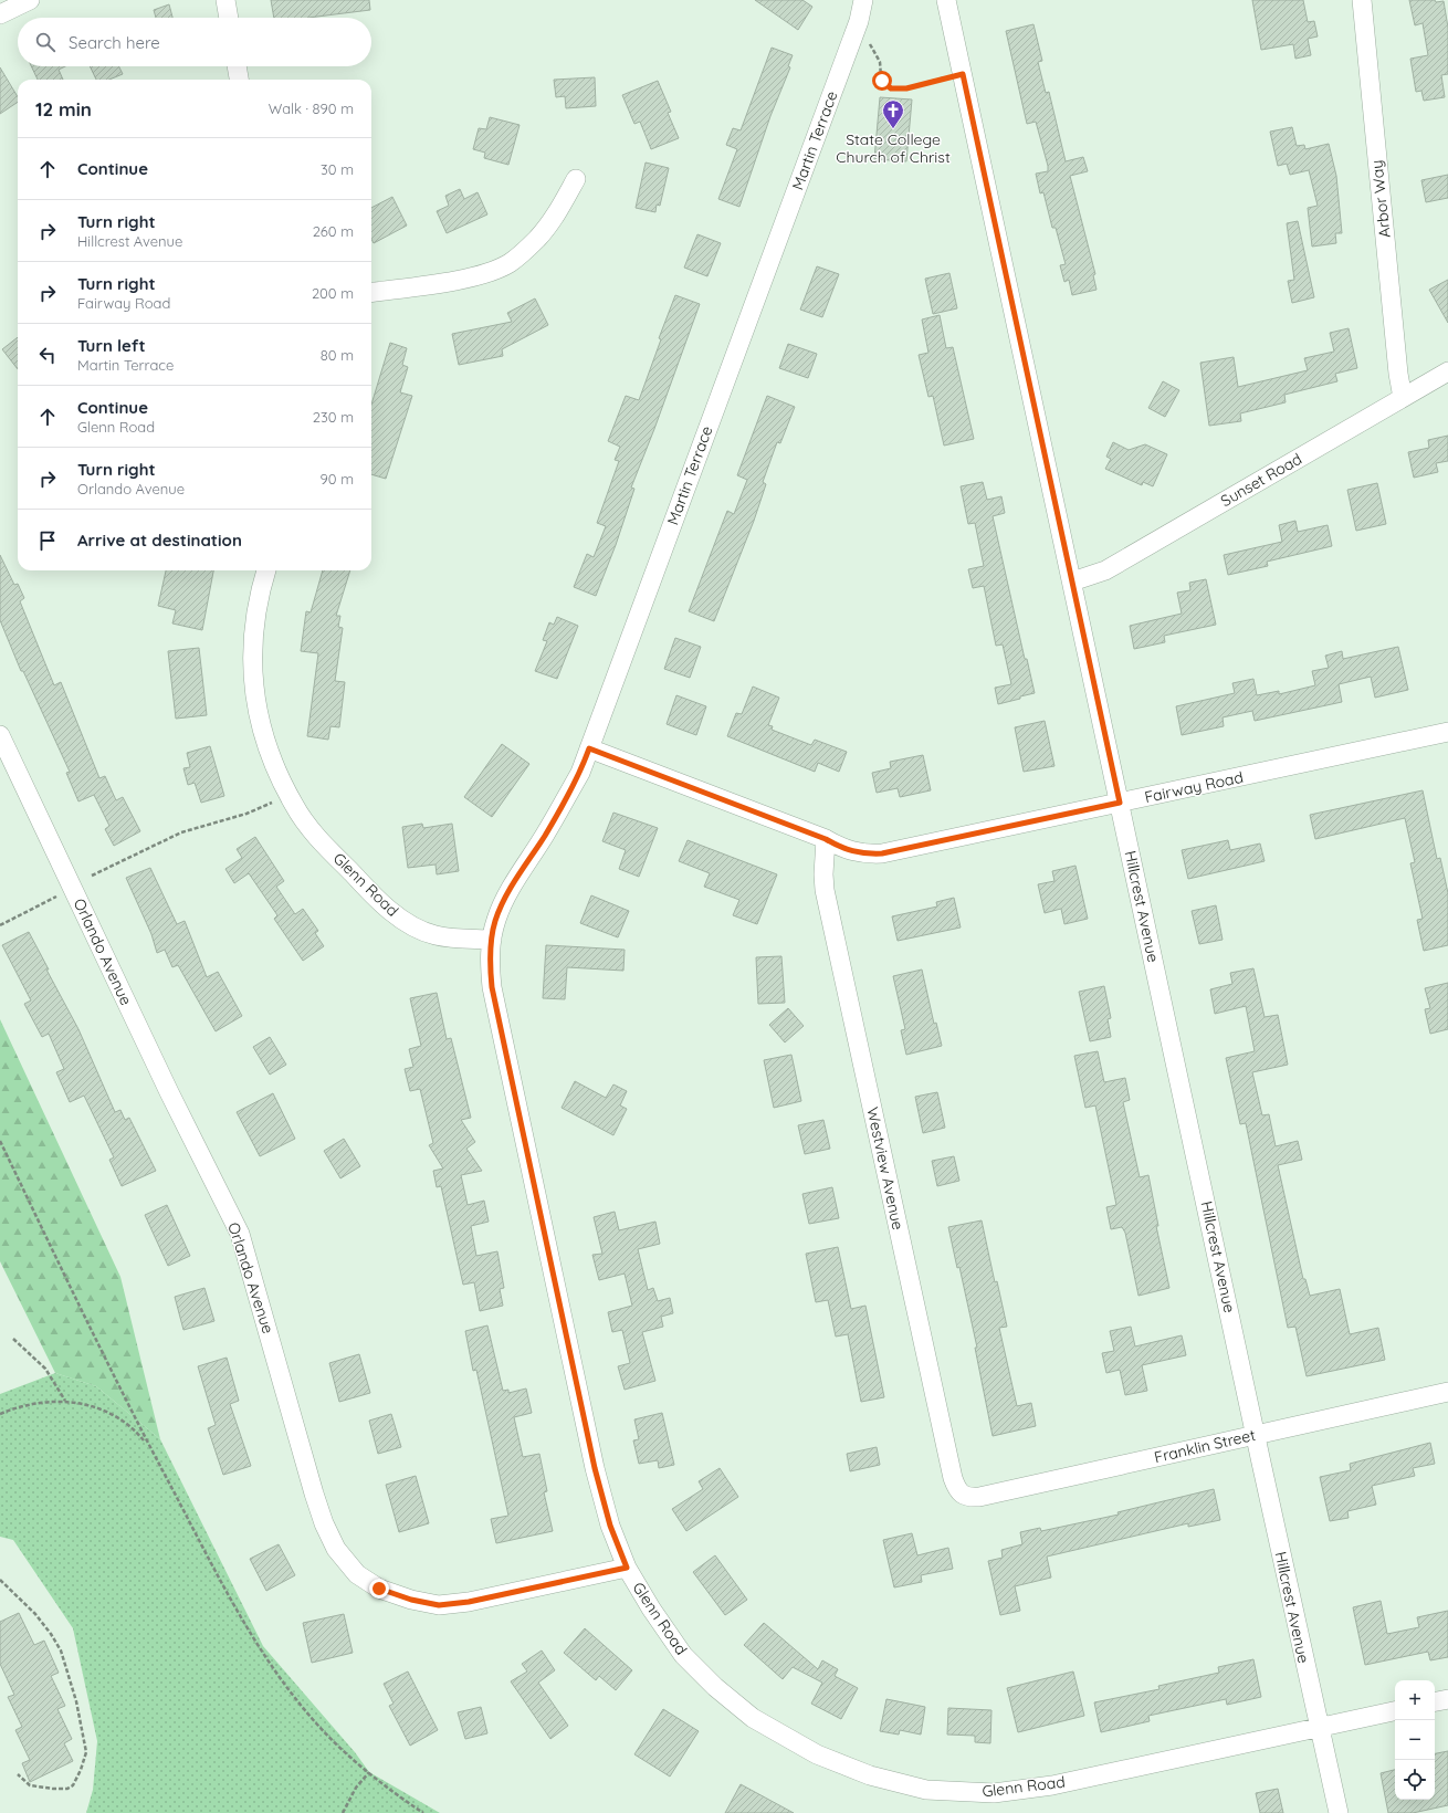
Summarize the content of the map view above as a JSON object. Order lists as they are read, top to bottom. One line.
{"streets":{"street":["Martin Terrace","Arbor Way","Sunset Road","Fairway Road","Glenn Road","Hillcrest Avenue","Orlando Avenue","Westview Avenue","Franklin Street"]},"crossings":[["Martin Terrace","Fairway Road"],["Martin Terrace","Glenn Road"],["Arbor Way","Sunset Road"],["Sunset Road","Hillcrest Avenue"],["Fairway Road","Hillcrest Avenue"],["Fairway Road","Westview Avenue"],["Glenn Road","Hillcrest Avenue"],["Glenn Road","Orlando Avenue"],["Hillcrest Avenue","Franklin Street"],["Westview Avenue","Franklin Street"]],"places":{"church":["State College Church of Christ"]},"page":{"search":"Search here","heading":["12 min","Walk · 890 m"],"list":[["Continue","30 m"],["Turn right","Hillcrest Avenue","260 m"],["Turn right","Fairway Road","200 m"],["Turn left","Martin Terrace","80 m"],["Continue","Glenn Road","230 m"],["Turn right","Orlando Avenue","90 m"],"Arrive at destination"],"map_buttons":["+","−"]}}
